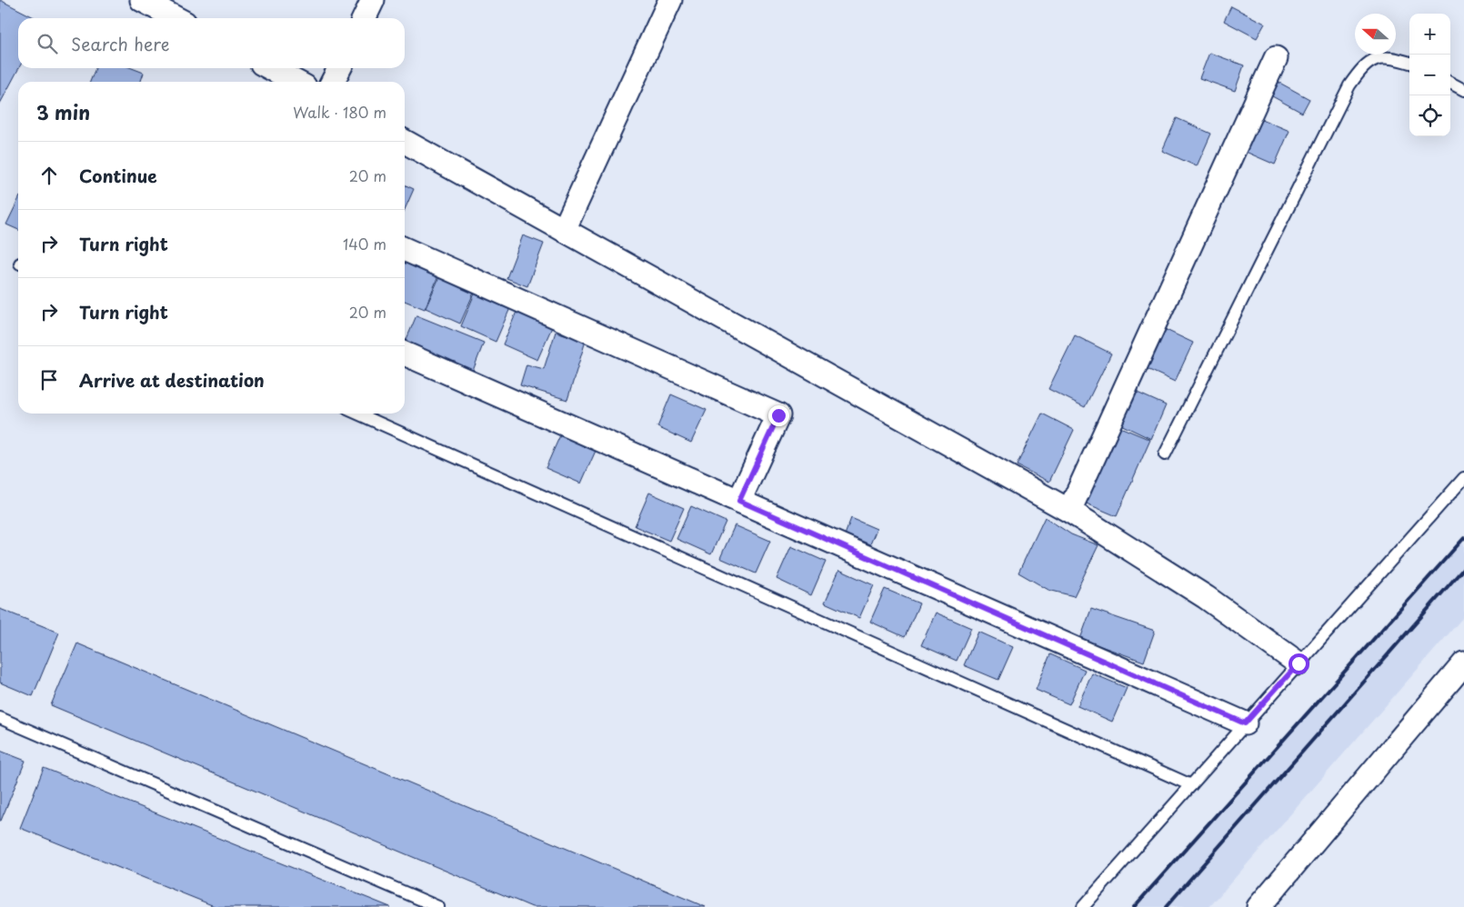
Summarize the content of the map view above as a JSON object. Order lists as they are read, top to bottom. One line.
{"north":"left","page":{"map_buttons":["+","−"],"search":"Search here","heading":["3 min","Walk · 180 m"],"list":[["Continue","20 m"],["Turn right","140 m"],["Turn right","20 m"],"Arrive at destination"]}}
